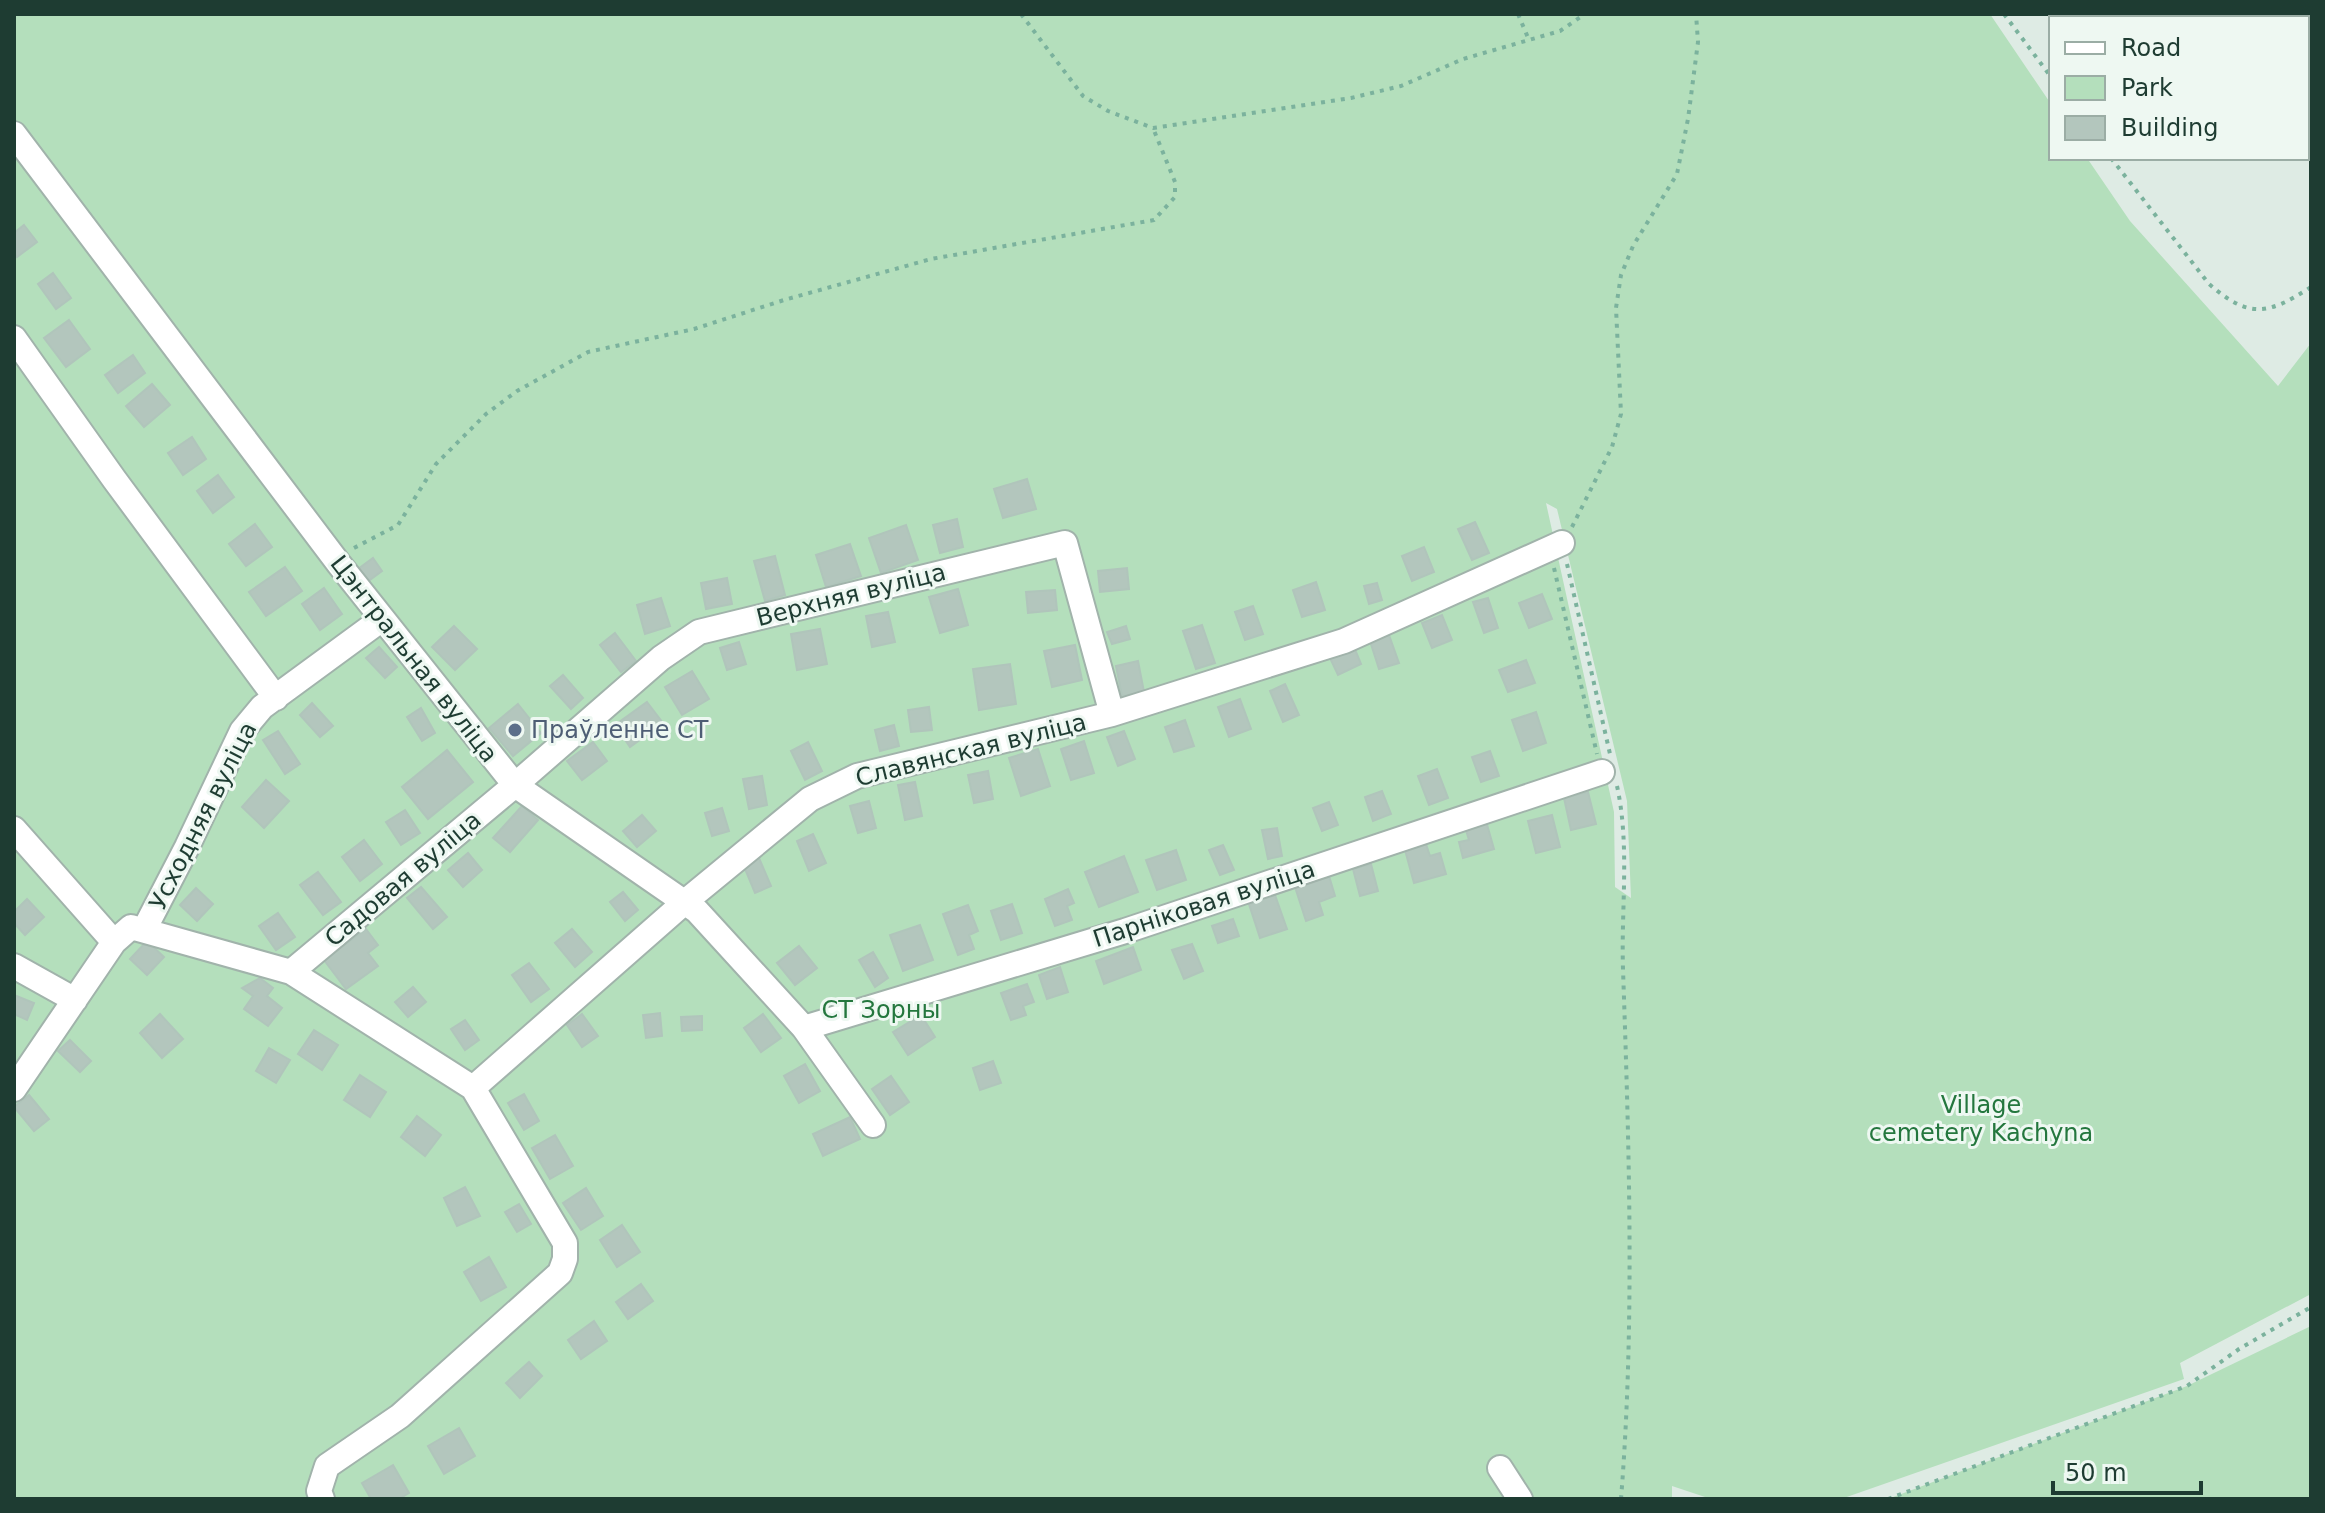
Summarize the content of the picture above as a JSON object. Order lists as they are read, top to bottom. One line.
{"streets":{"street":["Верхняя вуліца","Цэнтральная вуліца","Славянская вуліца","Усходняя вуліца","Садовая вуліца","Парніковая вуліца"]},"crossings":[["Верхняя вуліца","Цэнтральная вуліца"],["Верхняя вуліца","Славянская вуліца"],["Верхняя вуліца","Садовая вуліца"],["Цэнтральная вуліца","Славянская вуліца"],["Цэнтральная вуліца","Усходняя вуліца"],["Цэнтральная вуліца","Садовая вуліца"],["Цэнтральная вуліца","Парніковая вуліца"]],"parks":["СТ Зорны","Village cemetery Kachyna"],"places":["Праўленне СТ"],"legend":["Road","Park","Building"],"scale_bar":"50 m"}
